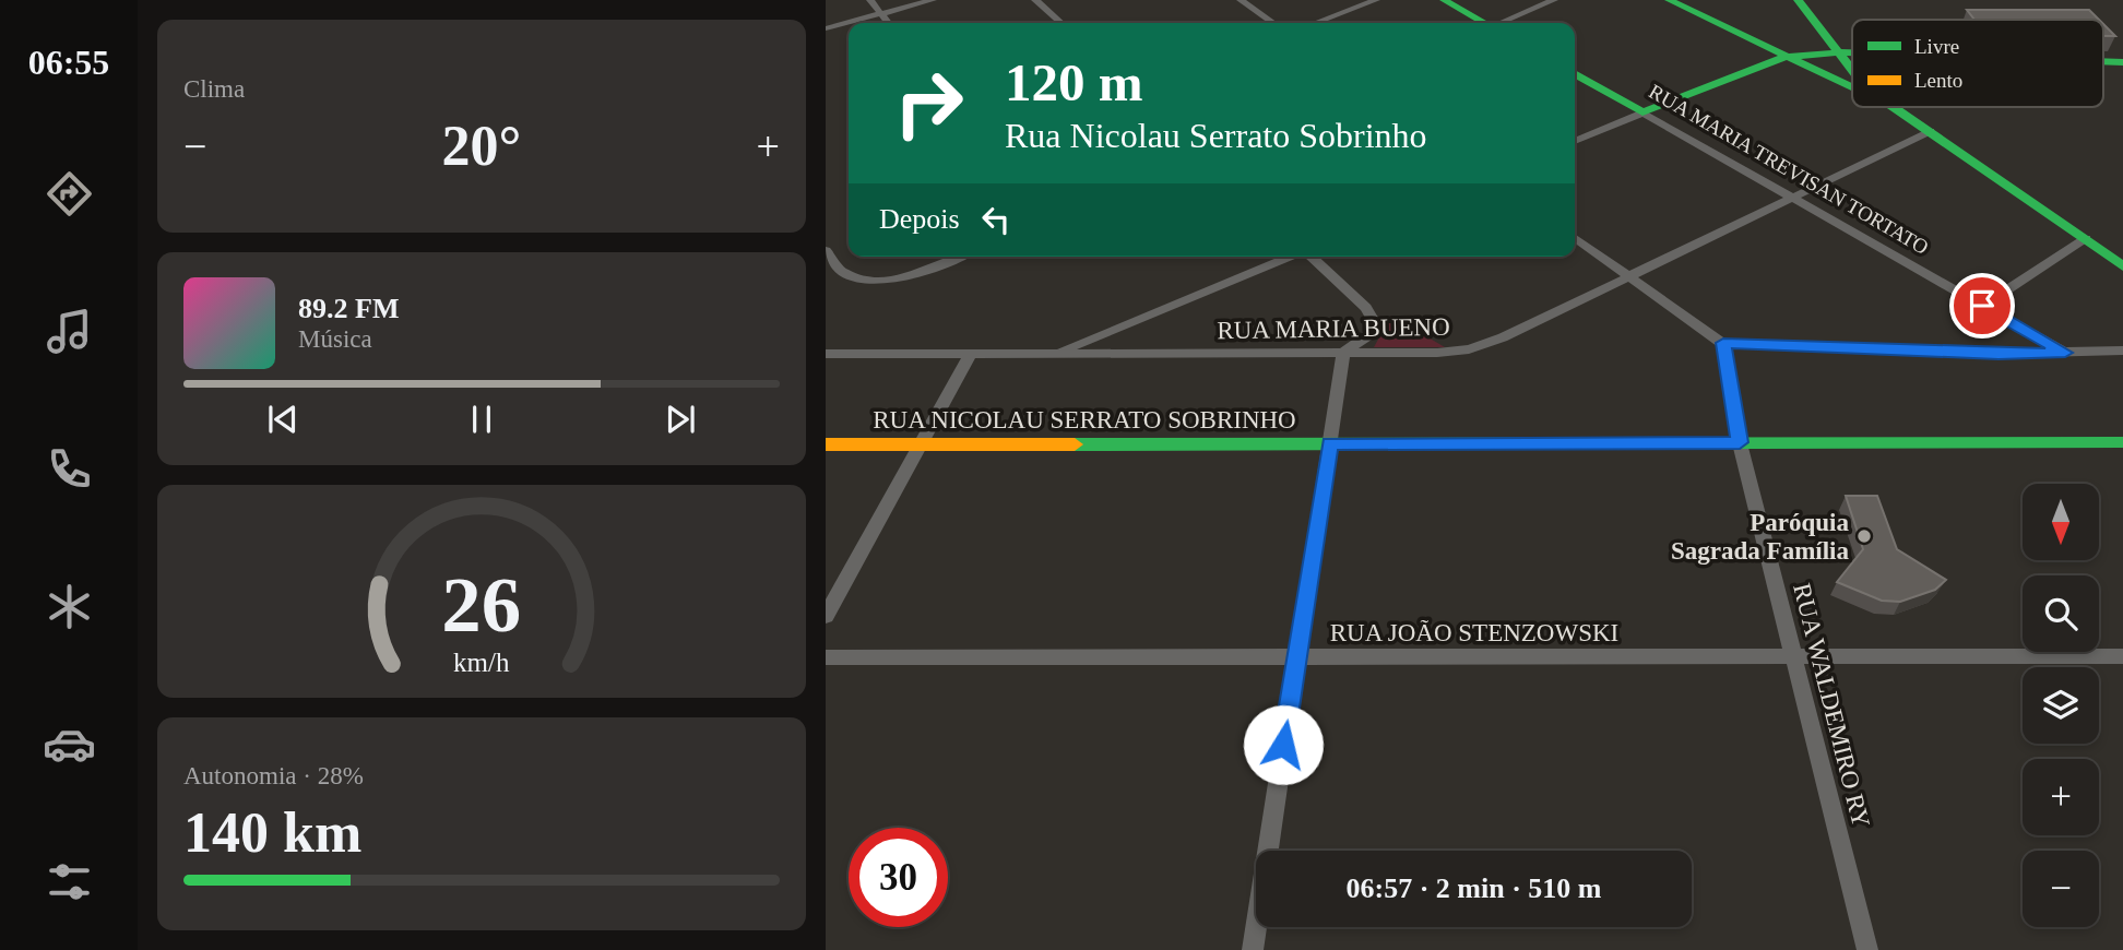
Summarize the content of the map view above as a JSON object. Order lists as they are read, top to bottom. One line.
{"streets":{"main road":["RUA MARIA TREVISAN TORTATO","RUA NICOLAU SERRATO SOBRINHO"],"street":["RUA MARIA BUENO","RUA JOÃO STENZOWSKI","RUA WALDEMIRO RY"]},"crossings":[["RUA MARIA TREVISAN TORTATO","RUA MARIA BUENO"],["RUA NICOLAU SERRATO SOBRINHO","RUA WALDEMIRO RY"],["RUA JOÃO STENZOWSKI","RUA WALDEMIRO RY"]],"places":["Paróquia Sagrada Família"],"legend":["Livre","Lento"],"north":"bottom","page":{"tabs":"06:55","tile":["Clima",["Autonomia · 28%","140 km"]],"turn":["120 m","Rua Nicolau Serrato Sobrinho"],"heat":["−","20°","+"],"then":"Depois","song":["89.2 FM","Música"],"map_buttons":["+","−"],"limit":"30","trip":"06:57 · 2 min · 510 m","gauge":["26","km/h"]}}
